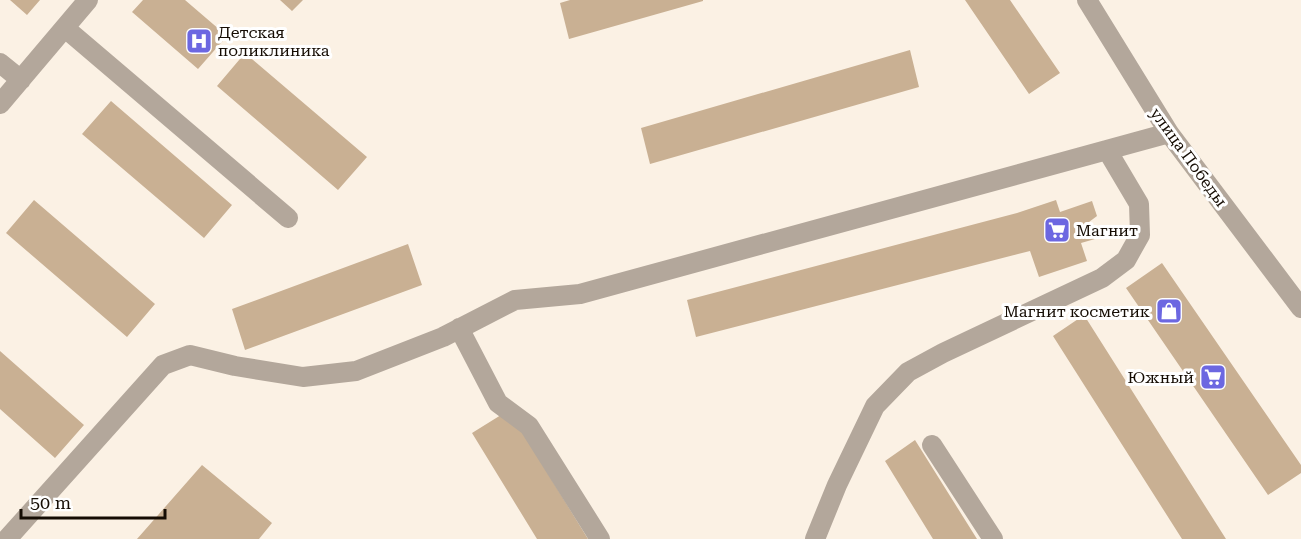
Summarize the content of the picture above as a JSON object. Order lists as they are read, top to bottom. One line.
{"streets":{"street":["улица Победы"]},"places":{"hospital":["Детская поликлиника"],"supermarket":["Магнит","Южный"],"shop":["Магнит косметик"]},"scale_bar":"50 m"}
